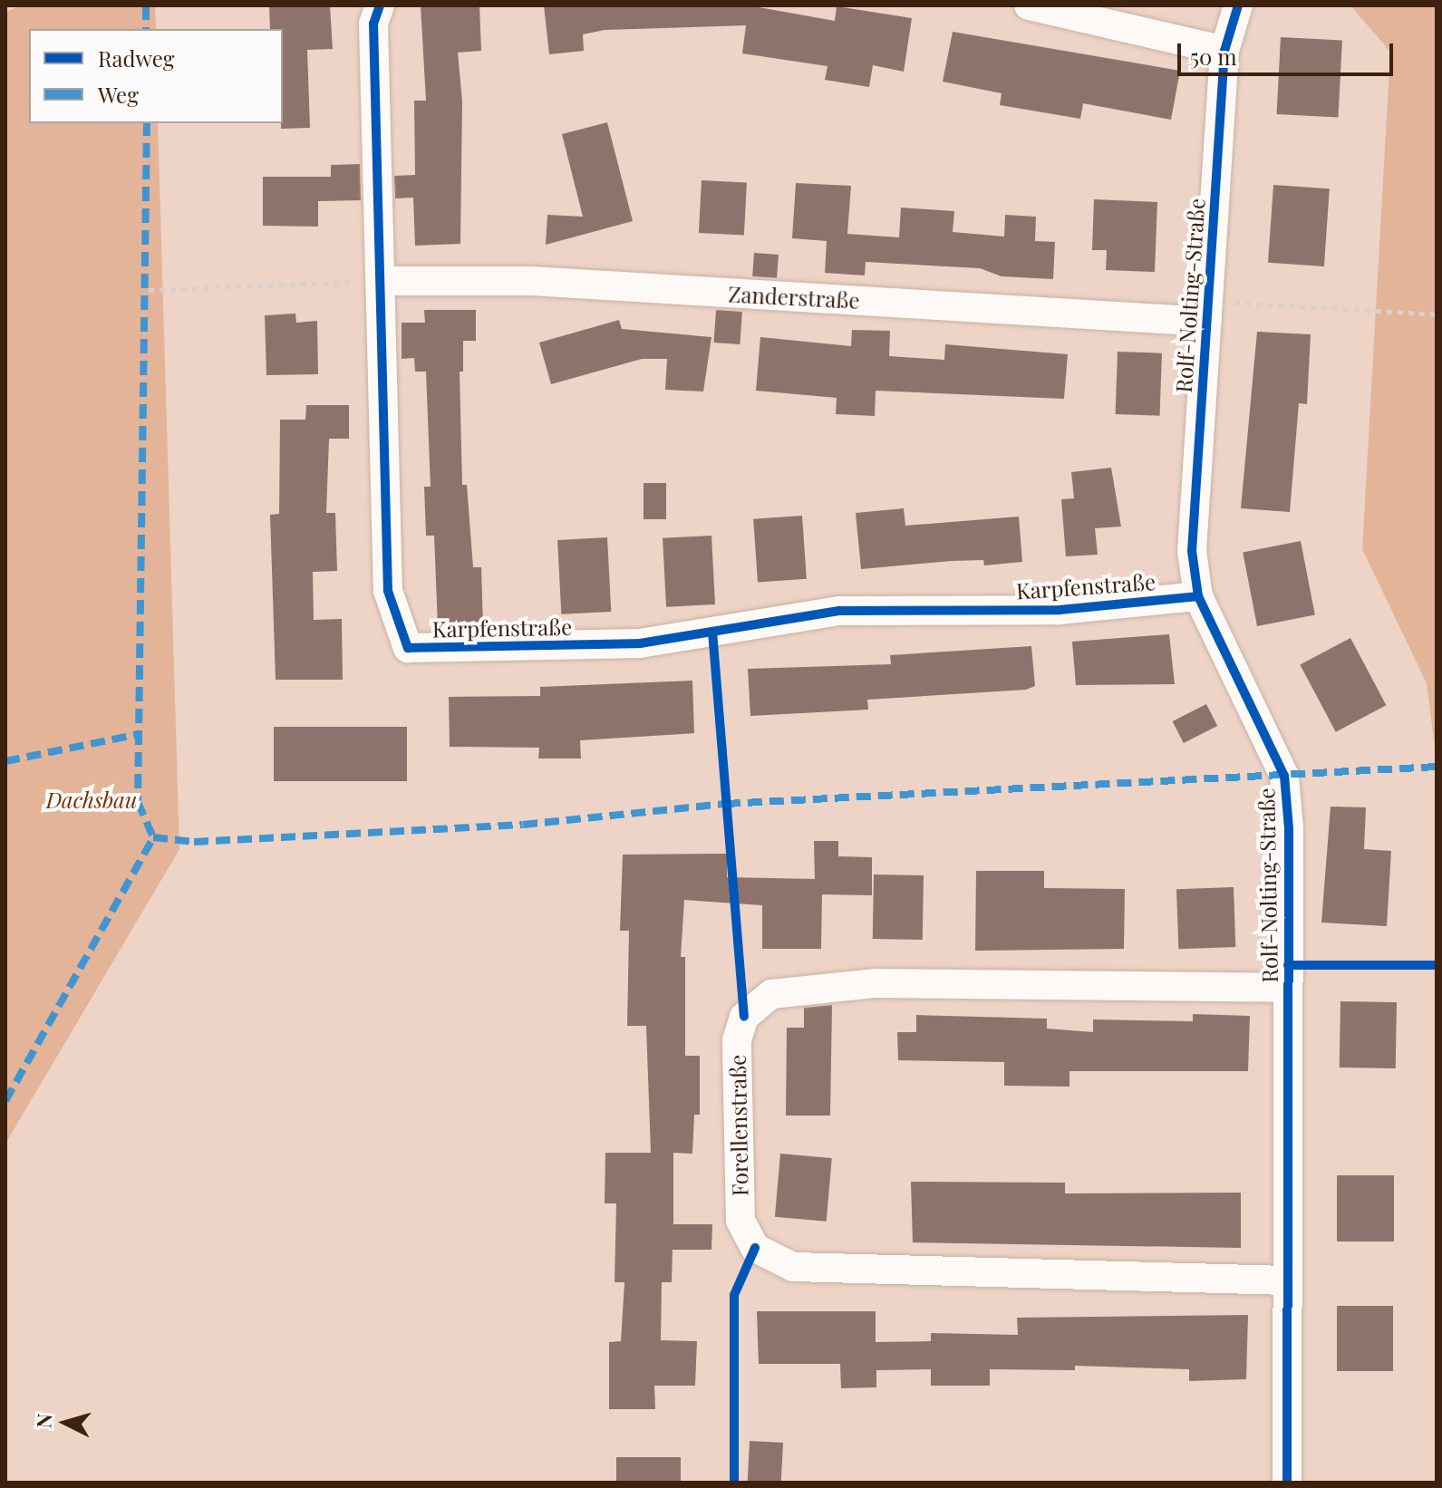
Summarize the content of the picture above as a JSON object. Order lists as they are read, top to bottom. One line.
{"streets":{"street":["Rolf-Nolting-Straße","Zanderstraße","Karpfenstraße","Forellenstraße"]},"crossings":[["Rolf-Nolting-Straße","Zanderstraße"],["Rolf-Nolting-Straße","Karpfenstraße"],["Rolf-Nolting-Straße","Forellenstraße"],["Zanderstraße","Karpfenstraße"]],"parks":["Dachsbau"],"legend":["Radweg","Weg"],"scale_bar":"50 m","north":"left"}
